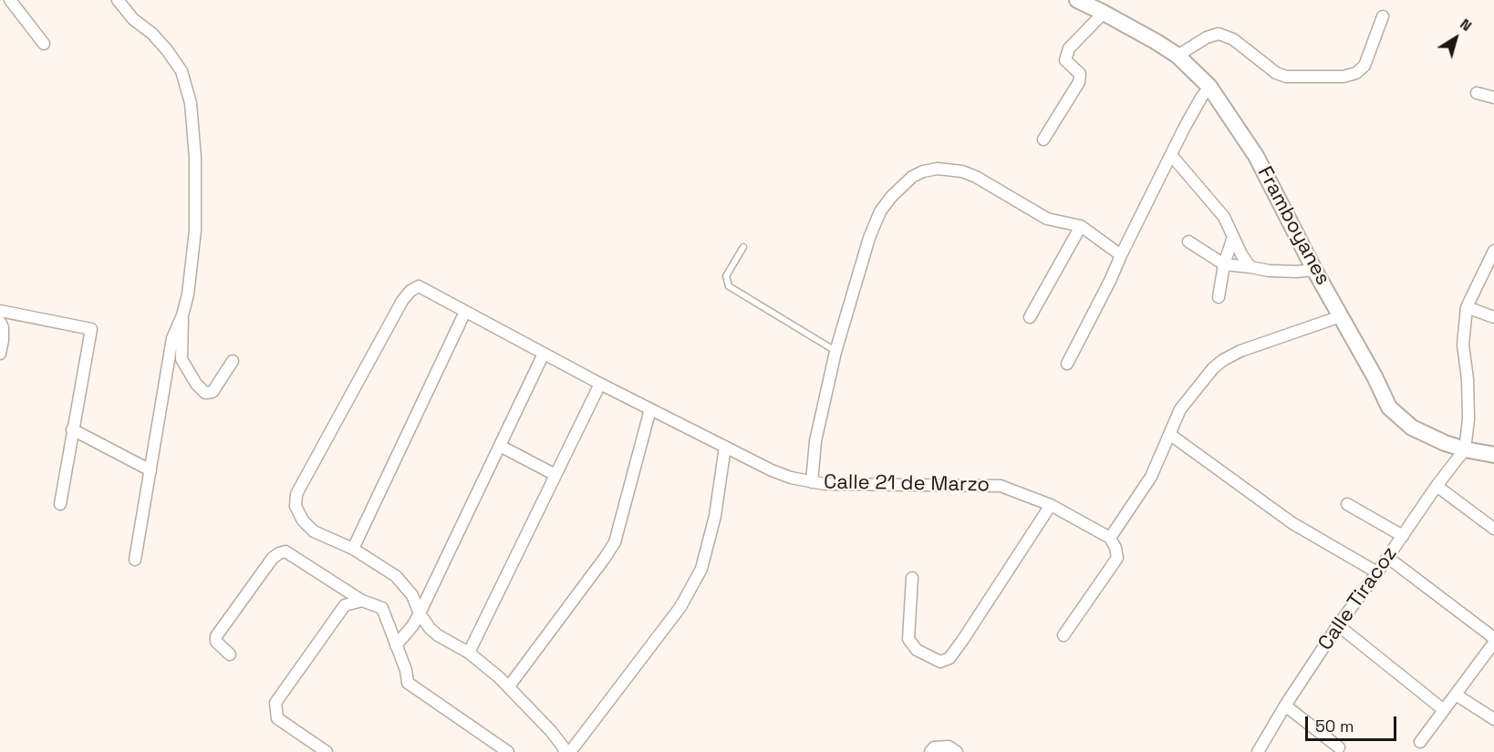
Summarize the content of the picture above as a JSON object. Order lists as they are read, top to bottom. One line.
{"streets":{"main road":["Framboyanes"],"street":["Calle 21 de Marzo","Calle Tiracoz"]},"crossings":[["Framboyanes","Calle Tiracoz"]],"scale_bar":"50 m","north":"top right"}
